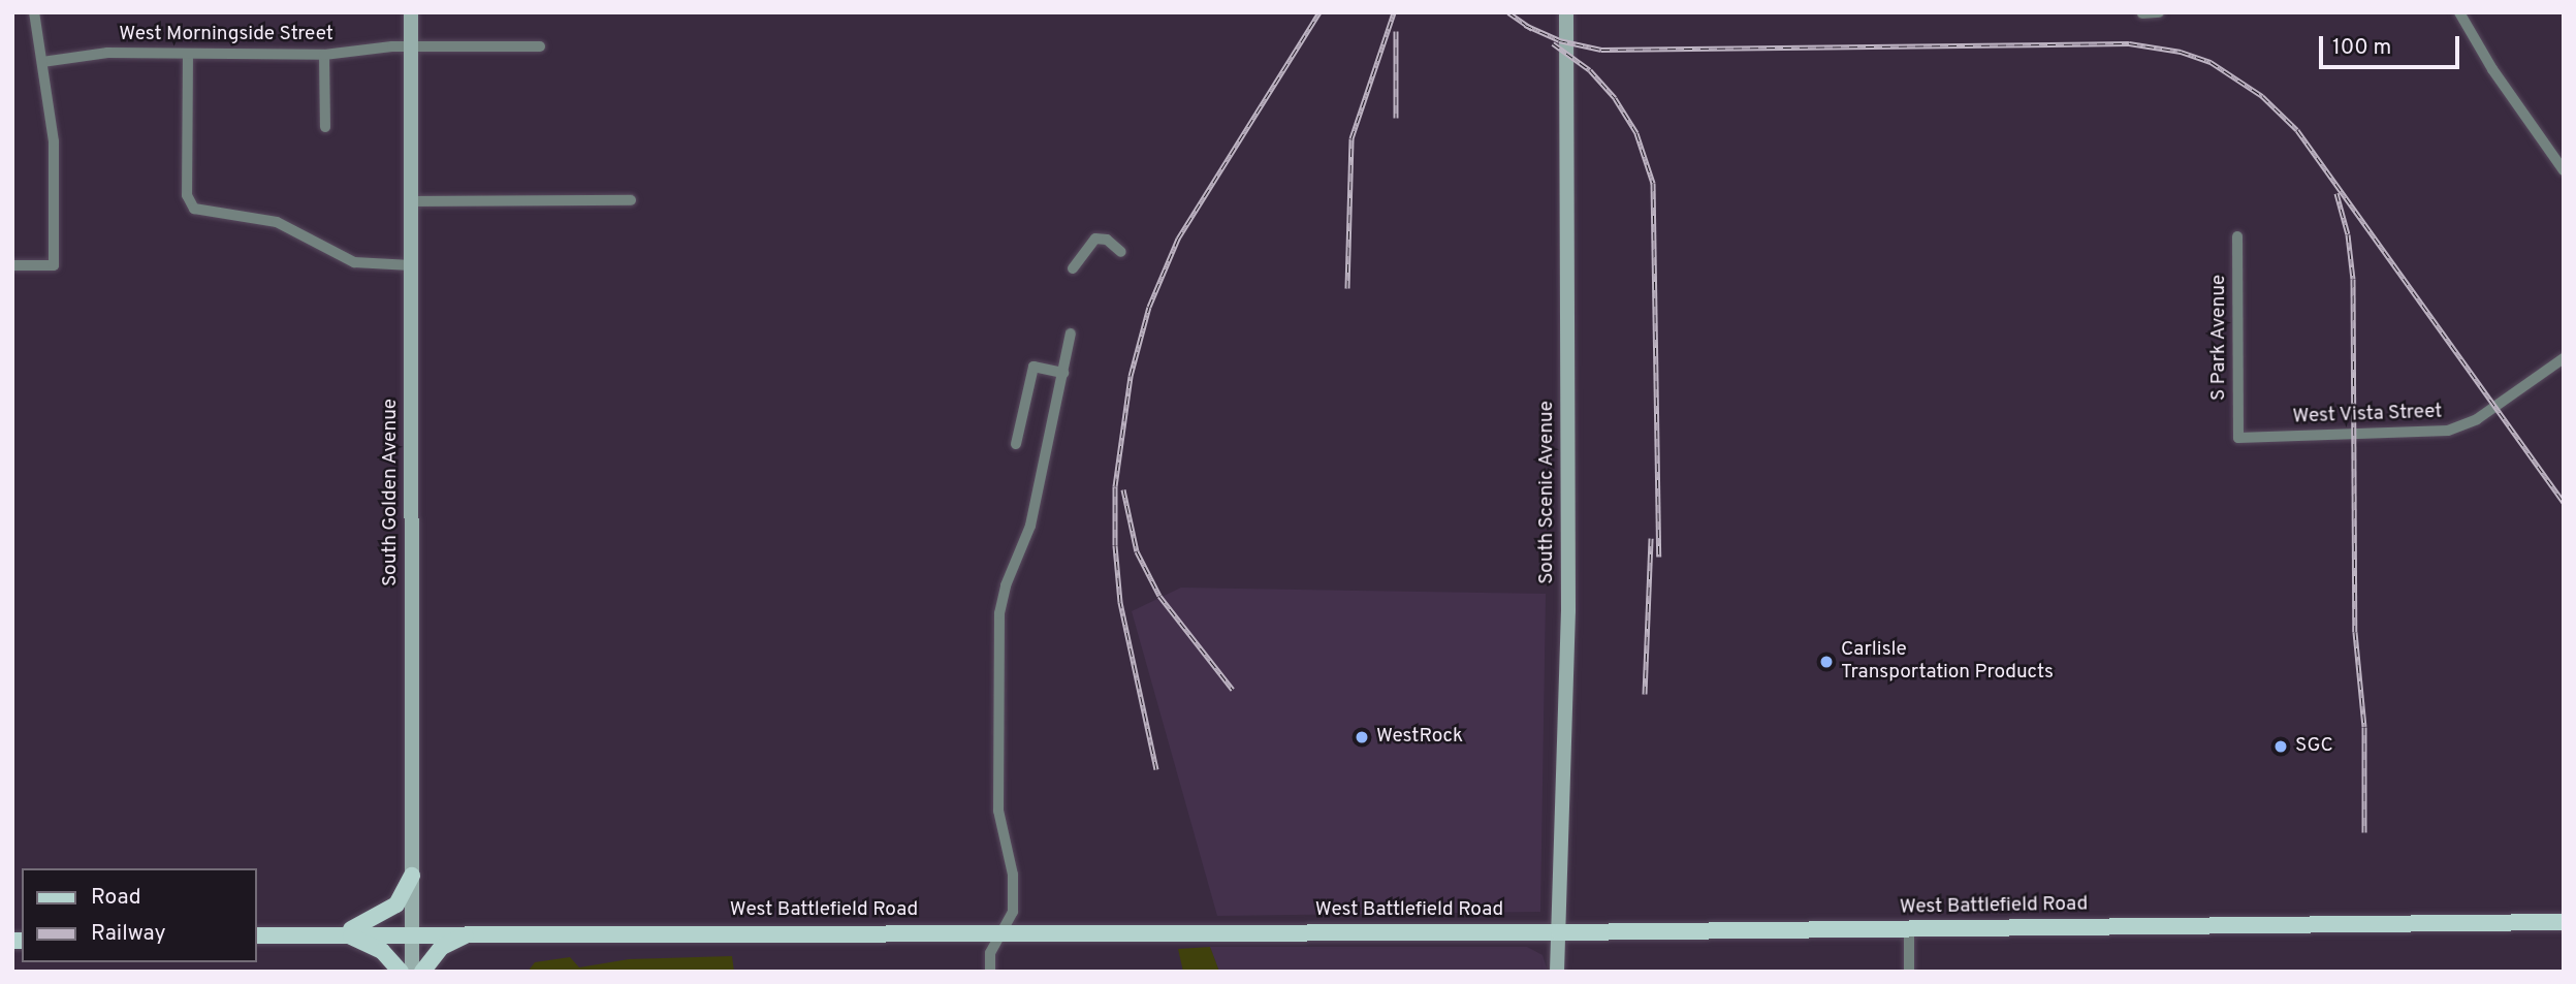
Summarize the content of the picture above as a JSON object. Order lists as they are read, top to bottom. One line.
{"streets":{"main road":["West Battlefield Road"],"street":["West Morningside Street","S Park Avenue","West Vista Street","South Golden Avenue","South Scenic Avenue"]},"crossings":[["West Morningside Street","South Golden Avenue"],["S Park Avenue","West Vista Street"],["South Golden Avenue","West Battlefield Road"],["South Scenic Avenue","West Battlefield Road"]],"places":["Carlisle Transportation Products","WestRock","SGC"],"legend":["Road","Railway"],"scale_bar":"100 m"}
